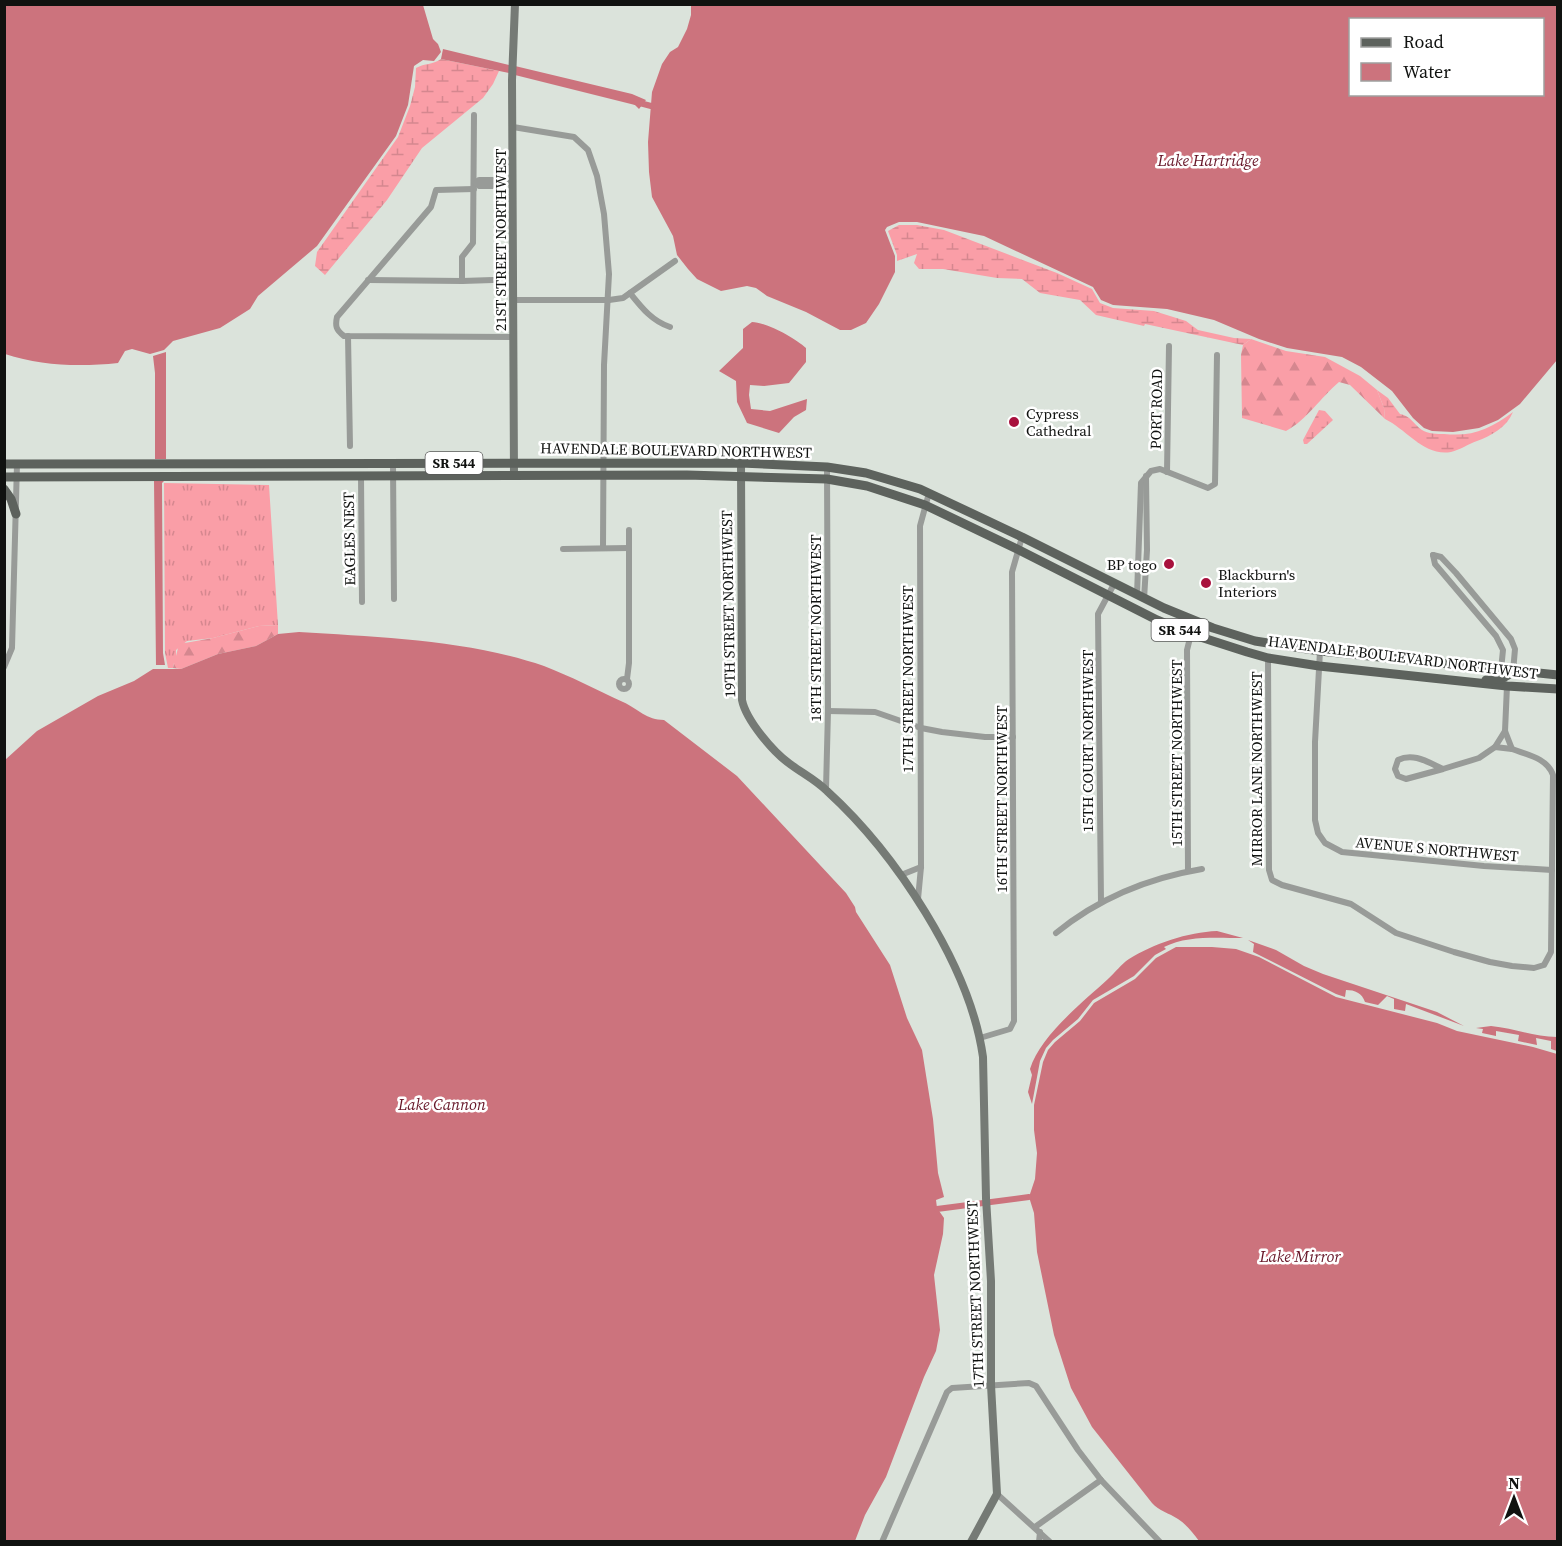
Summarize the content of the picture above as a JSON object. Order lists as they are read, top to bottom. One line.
{"streets":{"main road":["HAVENDALE BOULEVARD NORTHWEST","SR 544"],"street":["21ST STREET NORTHWEST","PORT ROAD","EAGLES NEST","19TH STREET NORTHWEST","18TH STREET NORTHWEST","17TH STREET NORTHWEST","15TH COURT NORTHWEST","15TH STREET NORTHWEST","MIRROR LANE NORTHWEST","16TH STREET NORTHWEST","AVENUE S NORTHWEST"]},"crossings":[["21ST STREET NORTHWEST","HAVENDALE BOULEVARD NORTHWEST"],["HAVENDALE BOULEVARD NORTHWEST","SR 544"],["HAVENDALE BOULEVARD NORTHWEST","EAGLES NEST"],["HAVENDALE BOULEVARD NORTHWEST","19TH STREET NORTHWEST"],["HAVENDALE BOULEVARD NORTHWEST","18TH STREET NORTHWEST"],["HAVENDALE BOULEVARD NORTHWEST","17TH STREET NORTHWEST"],["HAVENDALE BOULEVARD NORTHWEST","15TH COURT NORTHWEST"],["HAVENDALE BOULEVARD NORTHWEST","15TH STREET NORTHWEST"],["HAVENDALE BOULEVARD NORTHWEST","MIRROR LANE NORTHWEST"],["HAVENDALE BOULEVARD NORTHWEST","16TH STREET NORTHWEST"],["HAVENDALE BOULEVARD NORTHWEST","AVENUE S NORTHWEST"],["19TH STREET NORTHWEST","18TH STREET NORTHWEST"],["19TH STREET NORTHWEST","17TH STREET NORTHWEST"],["17TH STREET NORTHWEST","16TH STREET NORTHWEST"],["MIRROR LANE NORTHWEST","AVENUE S NORTHWEST"]],"water":["Lake Hartridge","Lake Cannon","Lake Mirror"],"places":["Cypress Cathedral","BP togo","Blackburn's Interiors"],"legend":["Road","Water"],"north":"top"}
